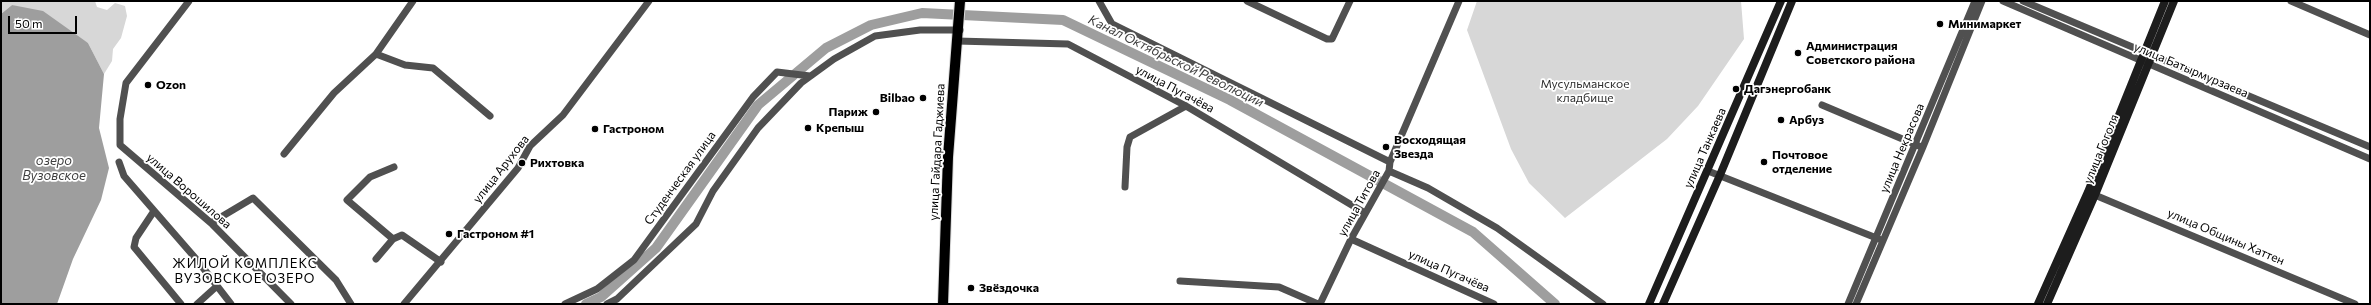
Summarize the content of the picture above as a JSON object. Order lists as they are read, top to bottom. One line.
{"streets":{"main road":["улица Гайдара Гаджиева"],"street":["улица Батырмурзаева","улица Пугачёва","улица Танкаева","улица Некрасова","улица Гоголя","улица Арухова","Студенческая улица","улица Ворошилова","улица Титова","улица Общины Хаттен"]},"crossings":[["улица Батырмурзаева","улица Гоголя"],["улица Пугачёва","улица Гайдара Гаджиева"],["улица Пугачёва","улица Титова"],["улица Гоголя","улица Общины Хаттен"]],"districts":["ЖИЛОЙ КОМПЛЕКС ВУЗОВСКОЕ ОЗЕРО"],"water":["Канал Октябрьской Революции","озеро Вузовское"],"parks":["Мусульманское кладбище"],"places":["Минимаркет","Администрация Советского района","Ozon","Дагэнергобанк","Bilbao","Париж","Арбуз","Крепыш","Гастроном","Восходящая Звезда","Почтовое отделение","Рихтовка","Гастроном #1","Звёздочка"],"scale_bar":"50 m"}
